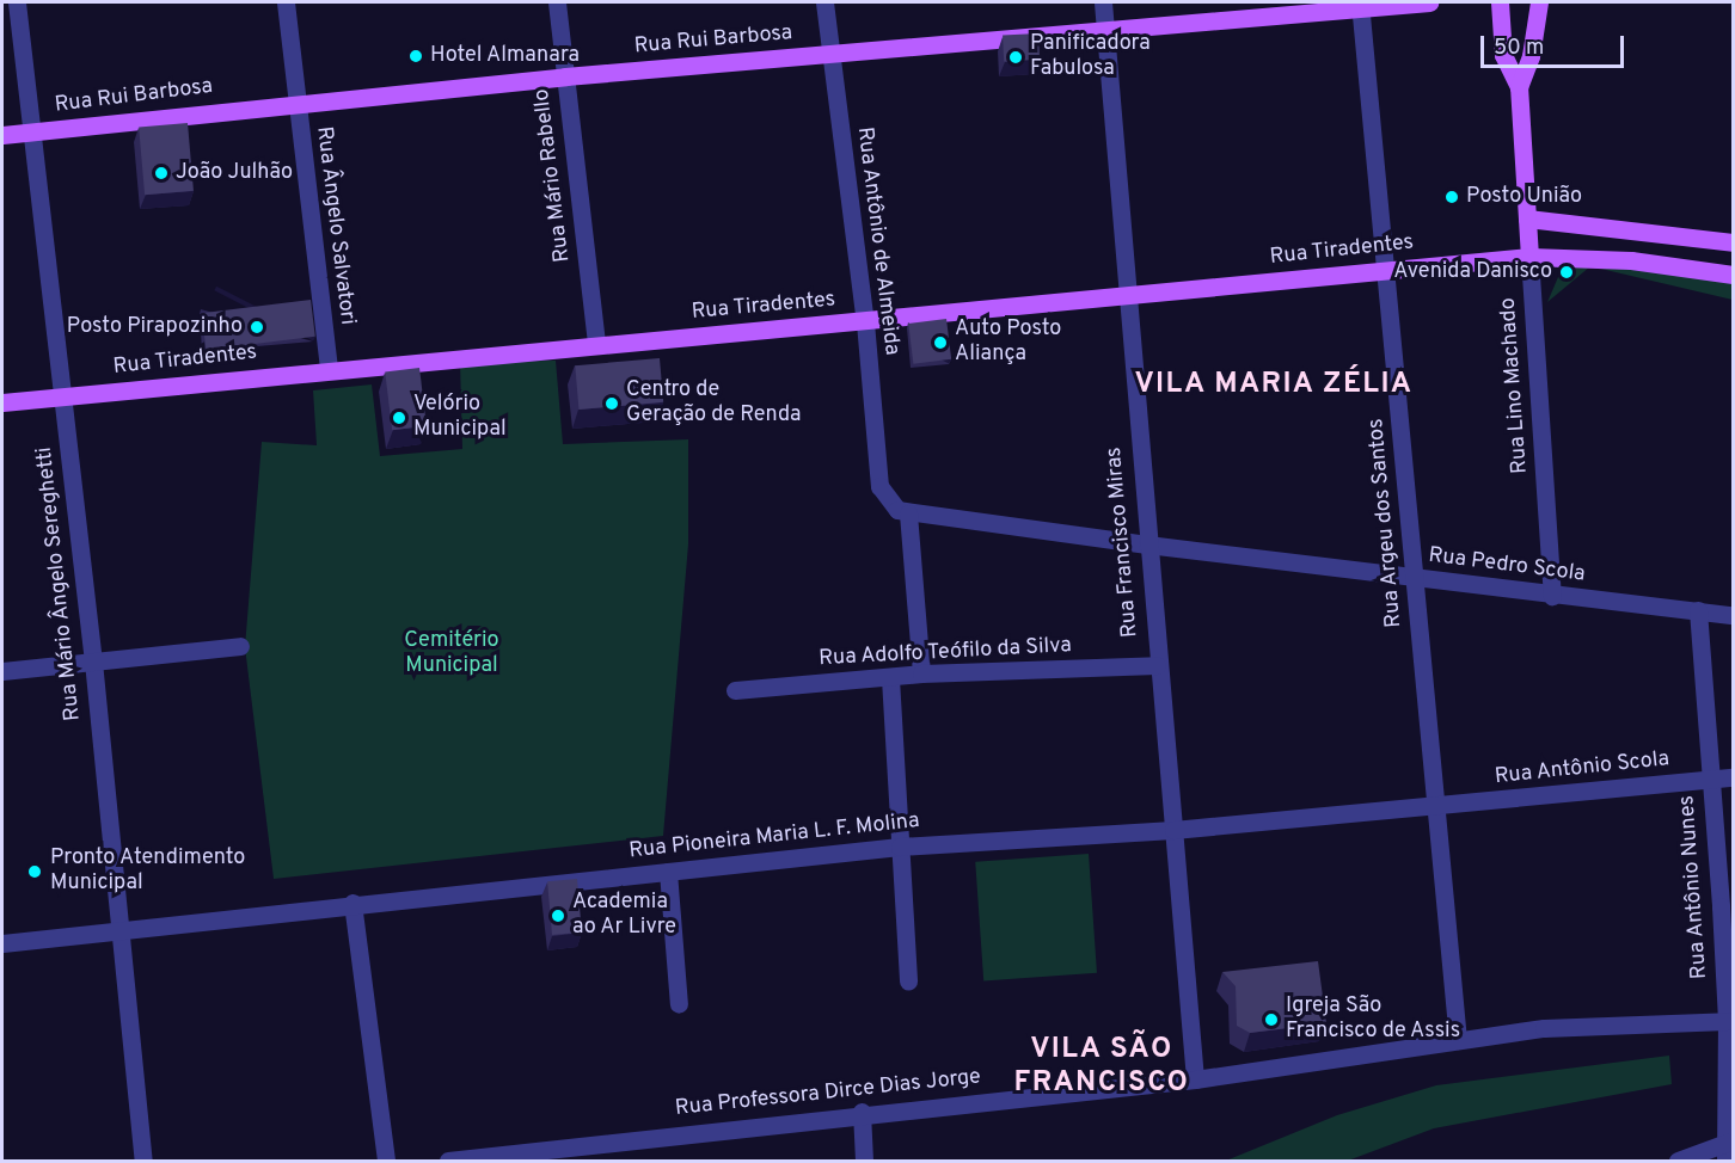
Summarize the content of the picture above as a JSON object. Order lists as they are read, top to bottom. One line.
{"streets":{"main road":["Rua Rui Barbosa","Rua Tiradentes","Rua Lino Machado"],"street":["Rua Mário Rabello","Rua Ângelo Salvatori","Rua Antônio de Almeida","Rua Argeu dos Santos","Rua Francisco Miras","Rua Pedro Scola","Rua Mário Ângelo Sereghetti","Rua Adolfo Teófilo da Silva","Rua Antônio Scola","Rua Pioneira Maria L. F. Molina","Rua Antônio Nunes","Rua Professora Dirce Dias Jorge"]},"crossings":[["Rua Rui Barbosa","Rua Mário Rabello"],["Rua Rui Barbosa","Rua Ângelo Salvatori"],["Rua Rui Barbosa","Rua Antônio de Almeida"],["Rua Rui Barbosa","Rua Argeu dos Santos"],["Rua Rui Barbosa","Rua Francisco Miras"],["Rua Rui Barbosa","Rua Mário Ângelo Sereghetti"],["Rua Mário Rabello","Rua Tiradentes"],["Rua Ângelo Salvatori","Rua Tiradentes"],["Rua Antônio de Almeida","Rua Tiradentes"],["Rua Antônio de Almeida","Rua Pedro Scola"],["Rua Tiradentes","Rua Lino Machado"],["Rua Tiradentes","Rua Argeu dos Santos"],["Rua Tiradentes","Rua Francisco Miras"],["Rua Tiradentes","Rua Mário Ângelo Sereghetti"],["Rua Lino Machado","Rua Pedro Scola"],["Rua Argeu dos Santos","Rua Pedro Scola"],["Rua Argeu dos Santos","Rua Antônio Scola"],["Rua Argeu dos Santos","Rua Pioneira Maria L. F. Molina"],["Rua Argeu dos Santos","Rua Professora Dirce Dias Jorge"],["Rua Francisco Miras","Rua Pedro Scola"],["Rua Francisco Miras","Rua Adolfo Teófilo da Silva"],["Rua Francisco Miras","Rua Pioneira Maria L. F. Molina"],["Rua Francisco Miras","Rua Professora Dirce Dias Jorge"],["Rua Pedro Scola","Rua Antônio Nunes"],["Rua Mário Ângelo Sereghetti","Rua Pioneira Maria L. F. Molina"],["Rua Antônio Scola","Rua Pioneira Maria L. F. Molina"],["Rua Antônio Scola","Rua Antônio Nunes"],["Rua Antônio Nunes","Rua Professora Dirce Dias Jorge"]],"districts":["VILA MARIA ZÉLIA","VILA SÃO FRANCISCO"],"parks":["Cemitério Municipal"],"places":["Hotel Almanara","Panificadora Fabulosa","João Julhão","Posto União","Avenida Danisco","Posto Pirapozinho","Auto Posto Aliança","Centro de Geração de Renda","Velório Municipal","Pronto Atendimento Municipal","Academia ao Ar Livre","Igreja São Francisco de Assis"],"scale_bar":"50 m"}
